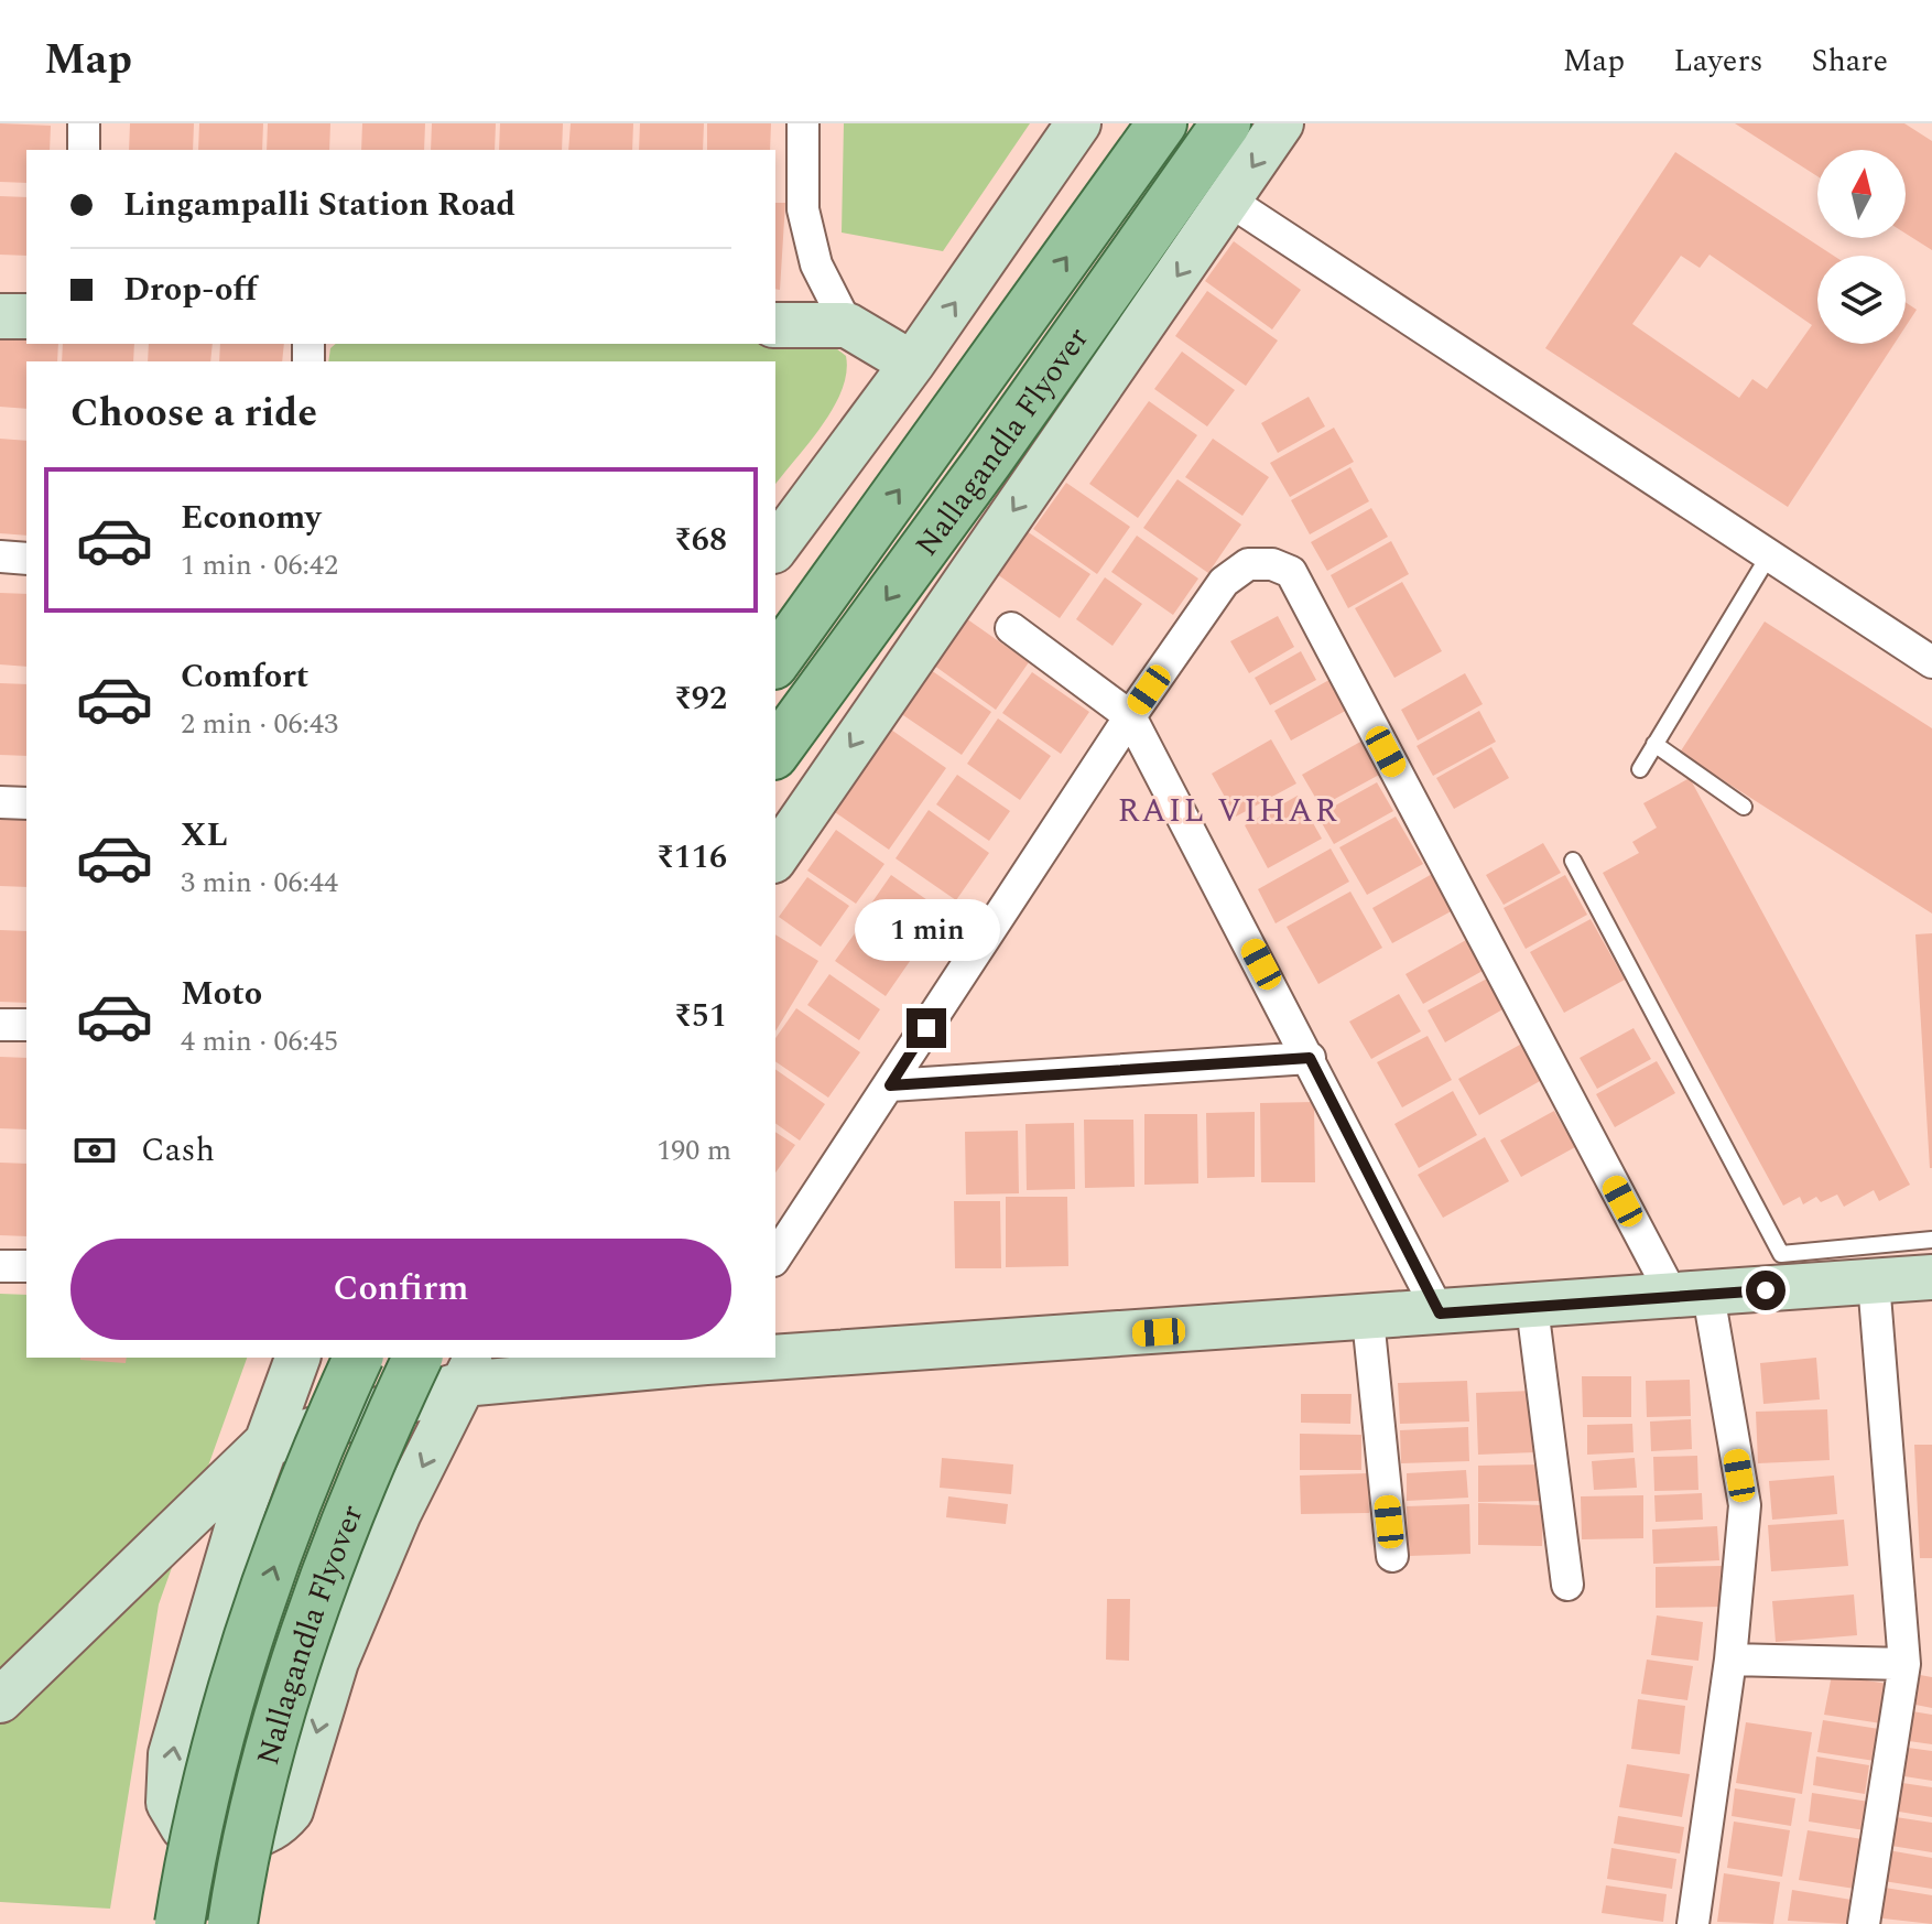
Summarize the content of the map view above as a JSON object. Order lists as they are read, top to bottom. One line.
{"streets":{"main road":["Nallagandla Flyover"]},"districts":["RAIL VIHAR"],"north":"top","page":{"header":"Map","nav":["Map","Layers","Share"],"banner":["Lingampalli Station Road","Drop-off"],"heading":"Choose a ride","list":[{"name":"Economy","note":"1 min · 06:42","value":"₹68"},{"name":"Comfort","note":"2 min · 06:43","value":"₹92"},{"name":"XL","note":"3 min · 06:44","value":"₹116"},{"name":"Moto","note":"4 min · 06:45","value":"₹51"}],"bubble":"1 min","pay":["Cash","190 m"],"buttons":"Confirm"}}
